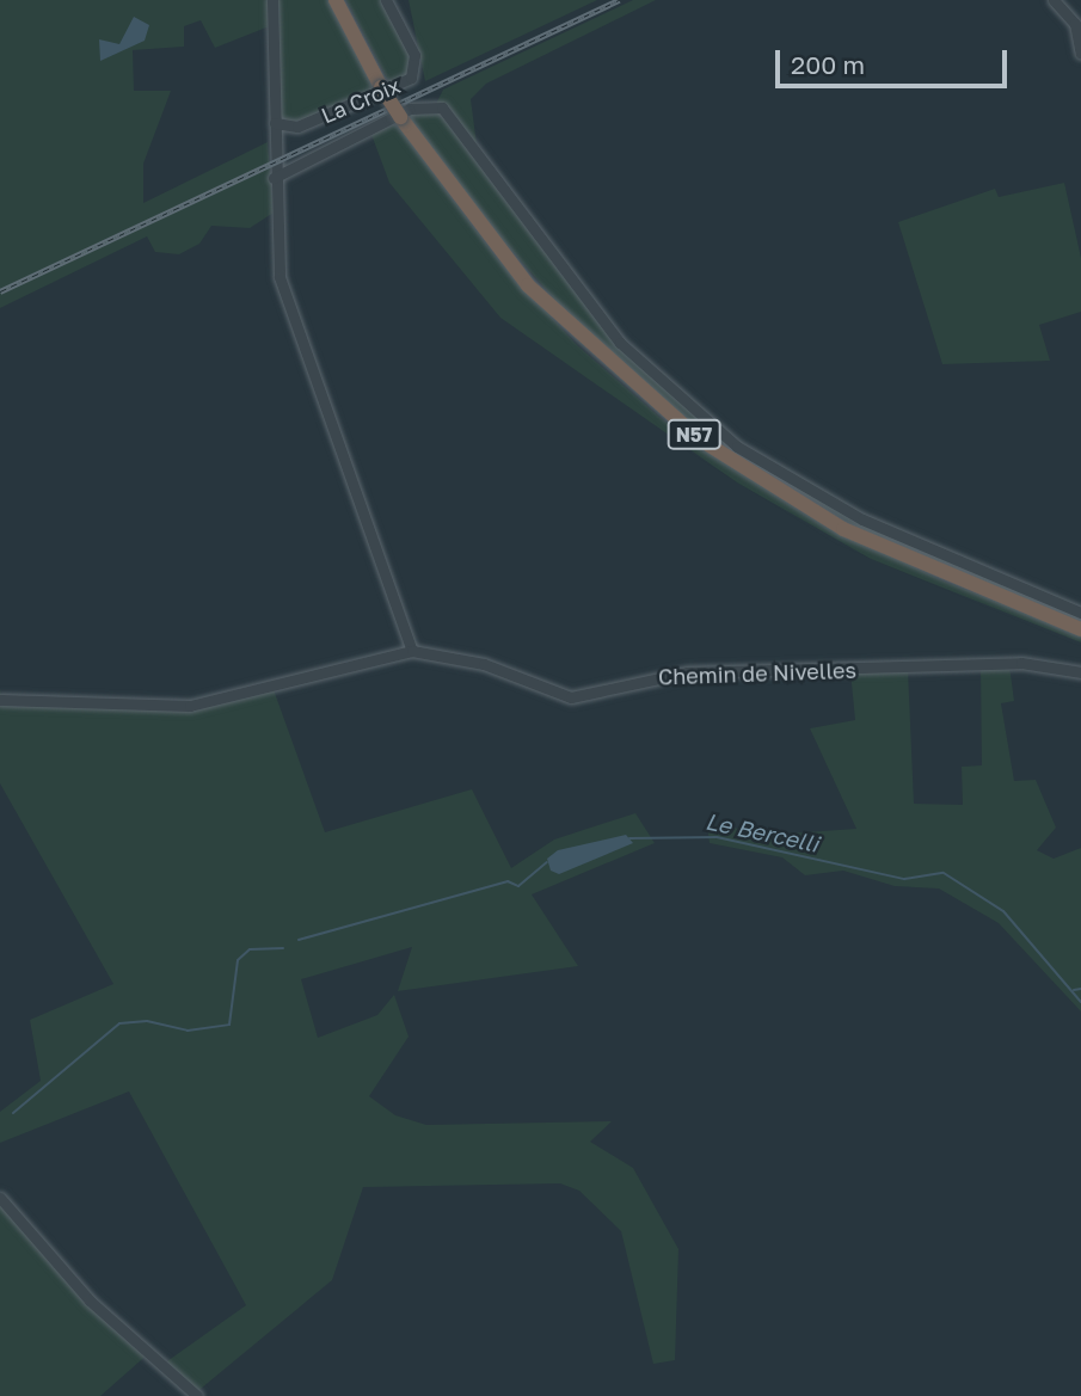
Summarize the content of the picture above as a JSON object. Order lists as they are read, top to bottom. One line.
{"streets":{"highway":["N57"],"street":["La Croix","Chemin de Nivelles"]},"water":["Le Bercelli"],"scale_bar":"200 m"}
